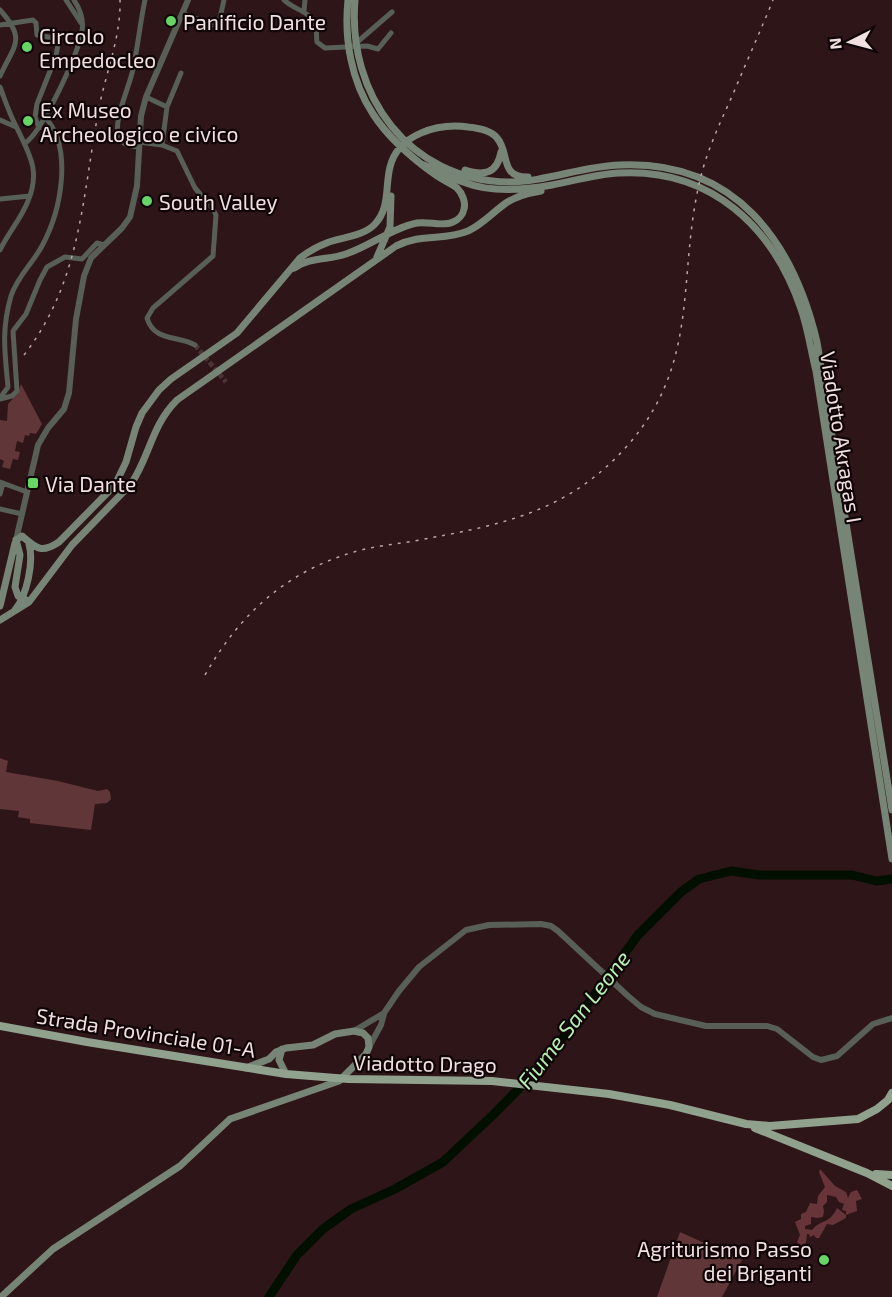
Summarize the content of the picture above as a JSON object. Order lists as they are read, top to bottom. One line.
{"streets":{"main road":["Viadotto Akragas I","Strada Provinciale 01-A","Viadotto Drago"]},"crossings":[["Strada Provinciale 01-A","Viadotto Drago"]],"water":["Fiume San Leone"],"places":{"other":["Panificio Dante","Circolo Empedocleo","Ex Museo Archeologico e civico","South Valley","Agriturismo Passo dei Briganti"],"transit":["Via Dante"]},"north":"left"}
